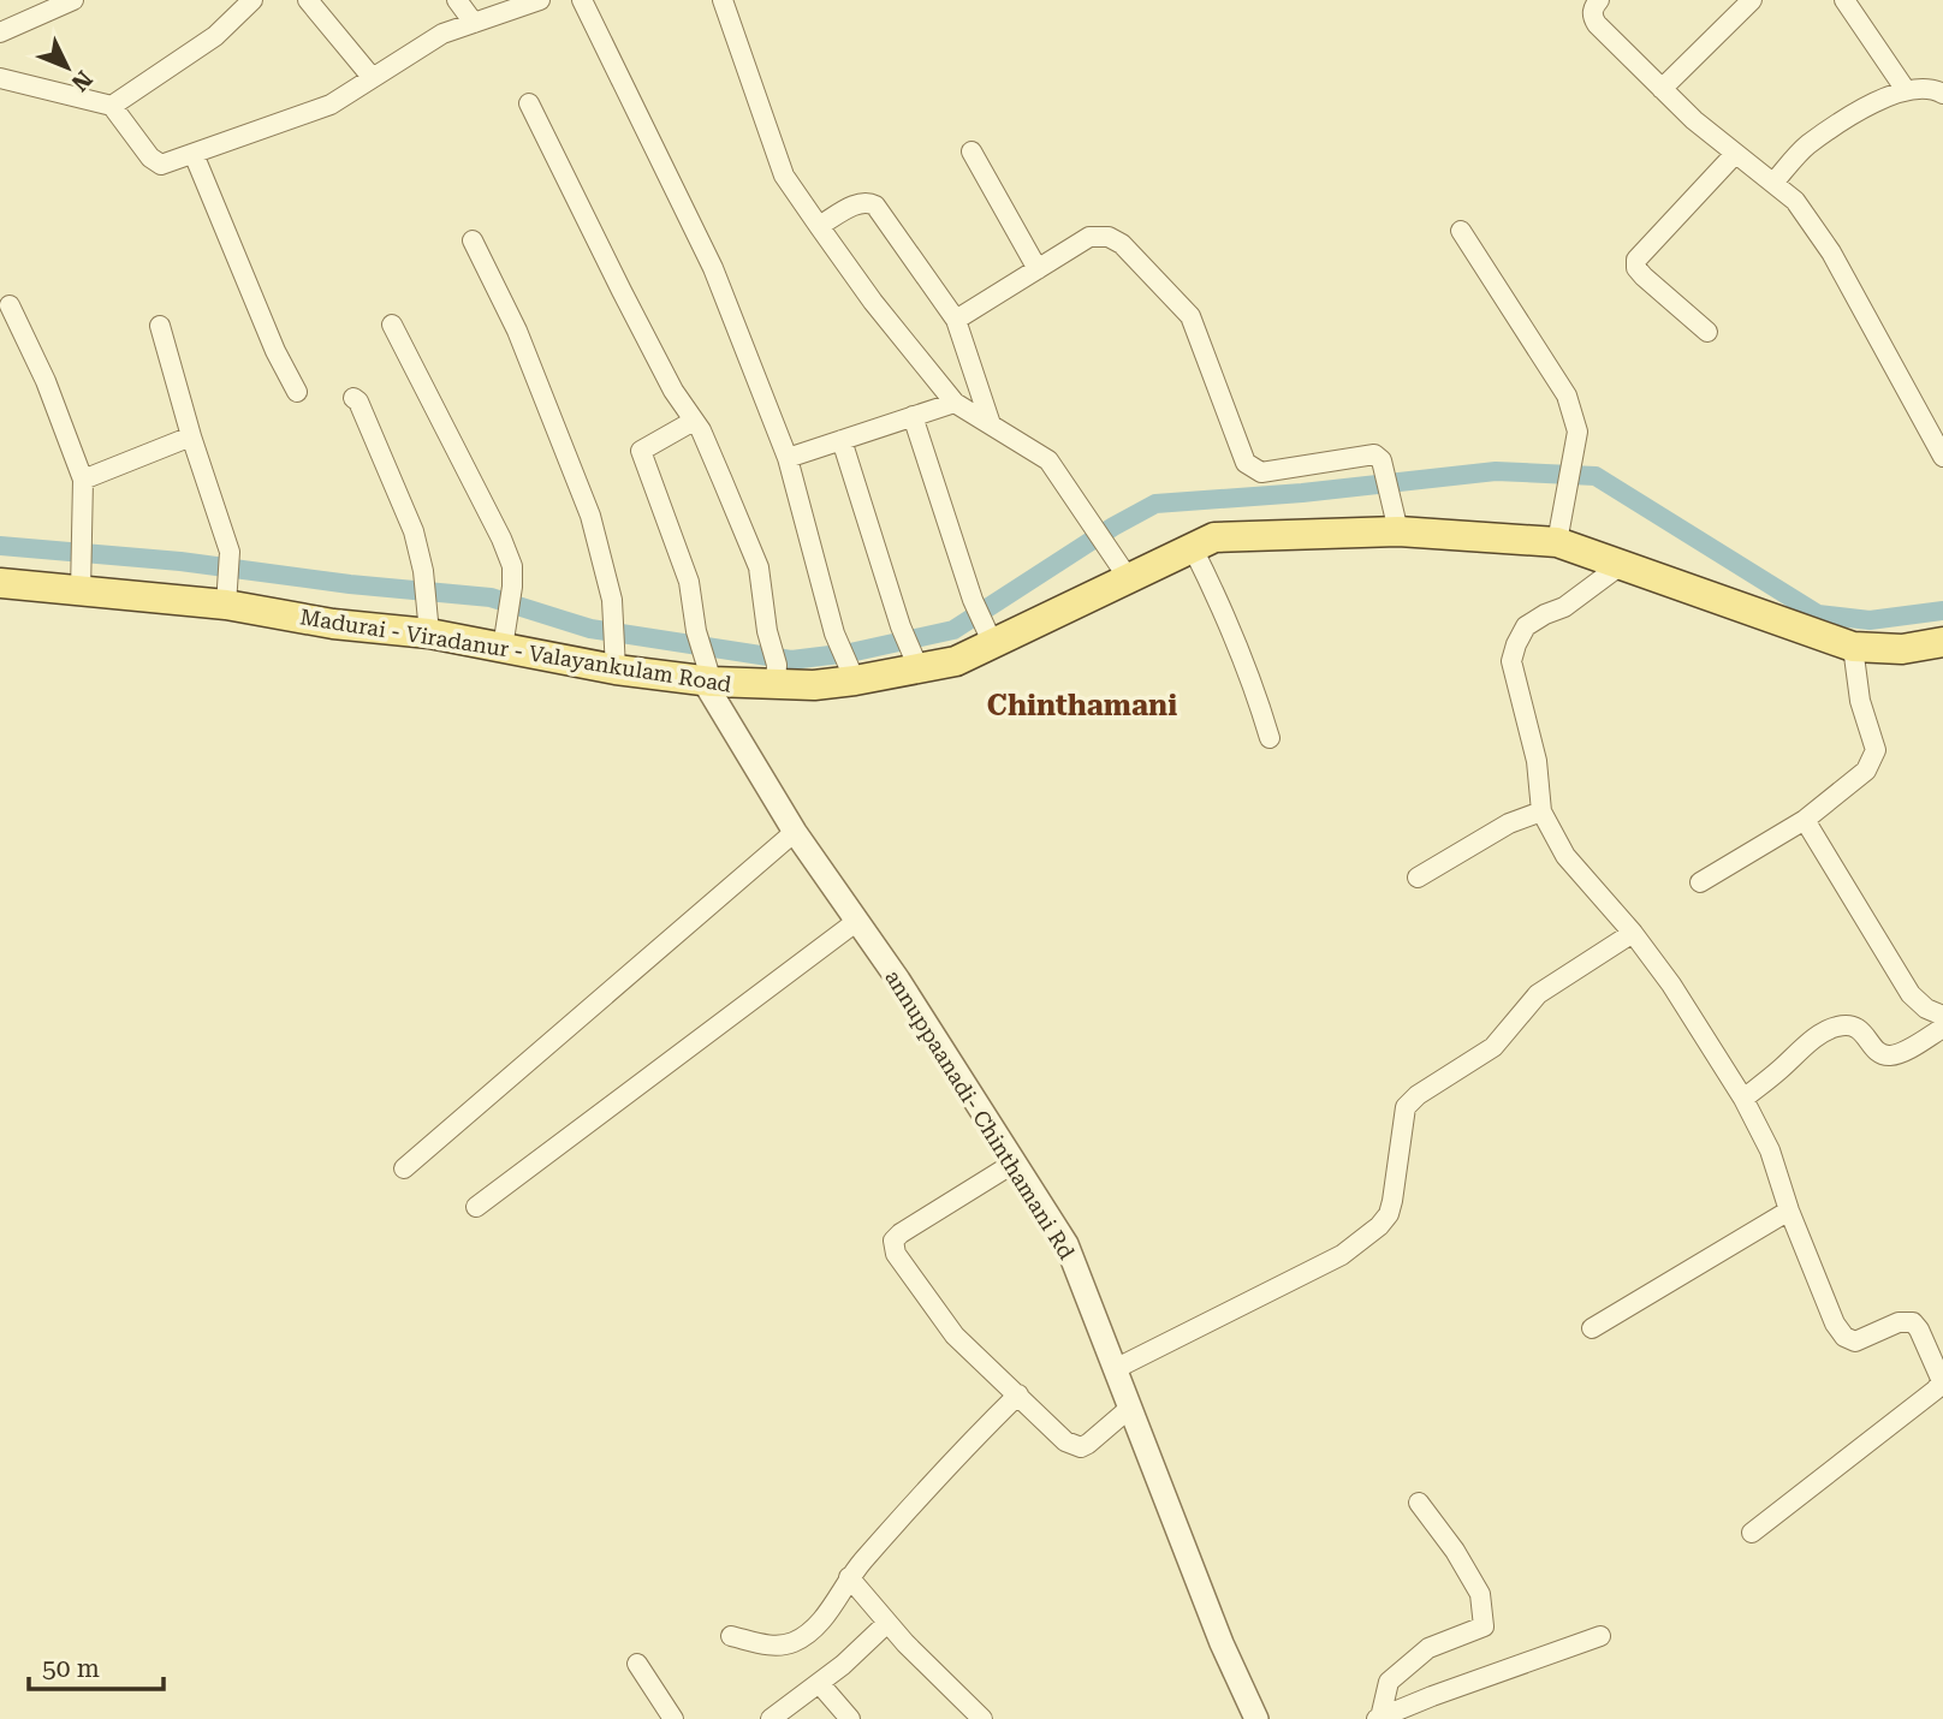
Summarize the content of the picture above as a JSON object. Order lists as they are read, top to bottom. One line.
{"streets":{"main road":["Madurai - Viradanur - Valayankulam Road"],"street":["annuppaanadi- Chinthamani Rd"]},"crossings":[["Madurai - Viradanur - Valayankulam Road","annuppaanadi- Chinthamani Rd"]],"districts":["Chinthamani"],"scale_bar":"50 m","north":"bottom right"}
